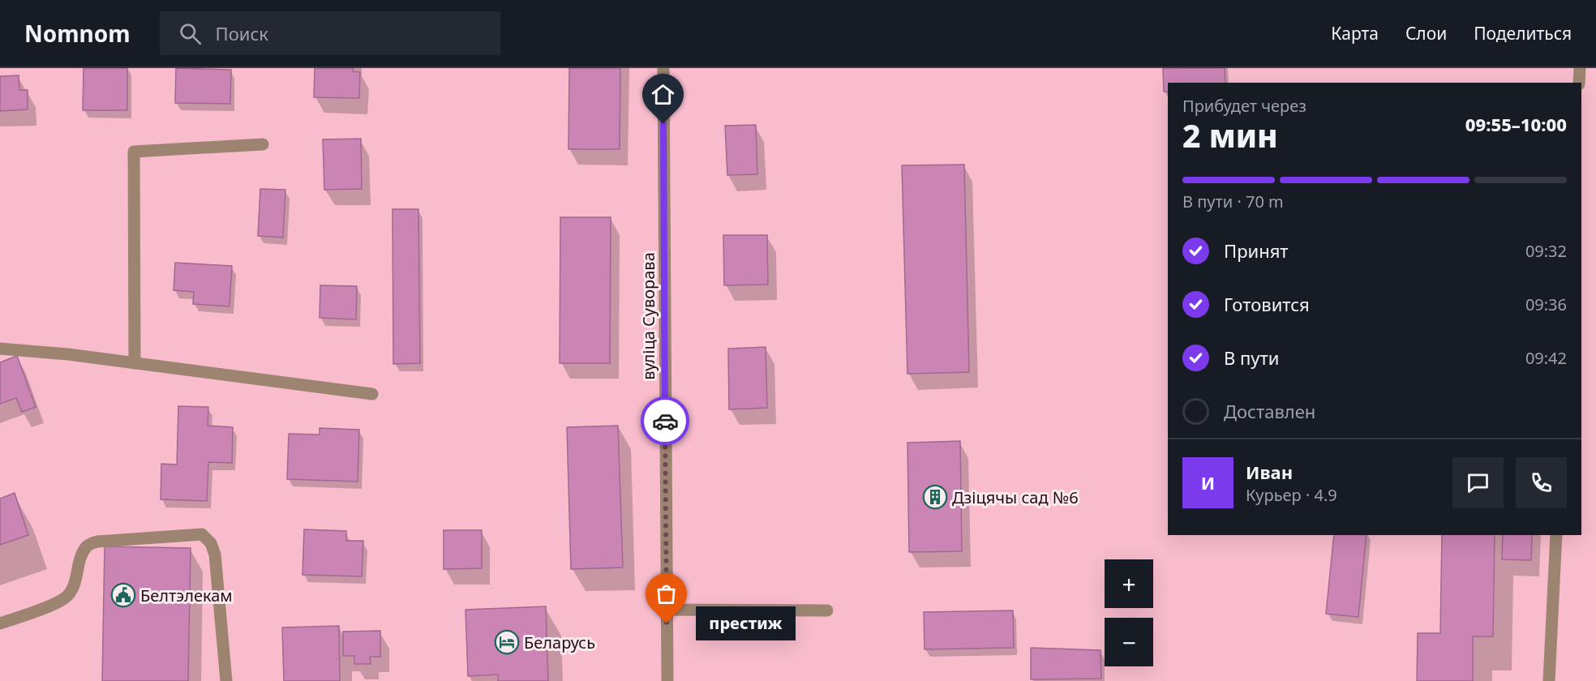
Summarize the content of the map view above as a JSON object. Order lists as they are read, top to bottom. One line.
{"streets":{"street":["вуліца Суворава"]},"places":{"building":["Дзіцячы сад №6"],"public building":["Белтэлекам"],"other":["престиж"],"hotel":["Беларусь"]},"page":{"header":"Nomnom","search":"Поиск","nav":["Карта","Слои","Поделиться"],"heading":["2 мин","Прибудет через","09:55–10:00"],"panel":["Иван","Курьер · 4.9"],"bar":"В пути · 70 m","list":[["Принят","09:32"],["Готовится","09:36"],["В пути","09:42"],"Доставлен"],"round":"И","map_buttons":["+","−"],"bubble":"престиж"}}
